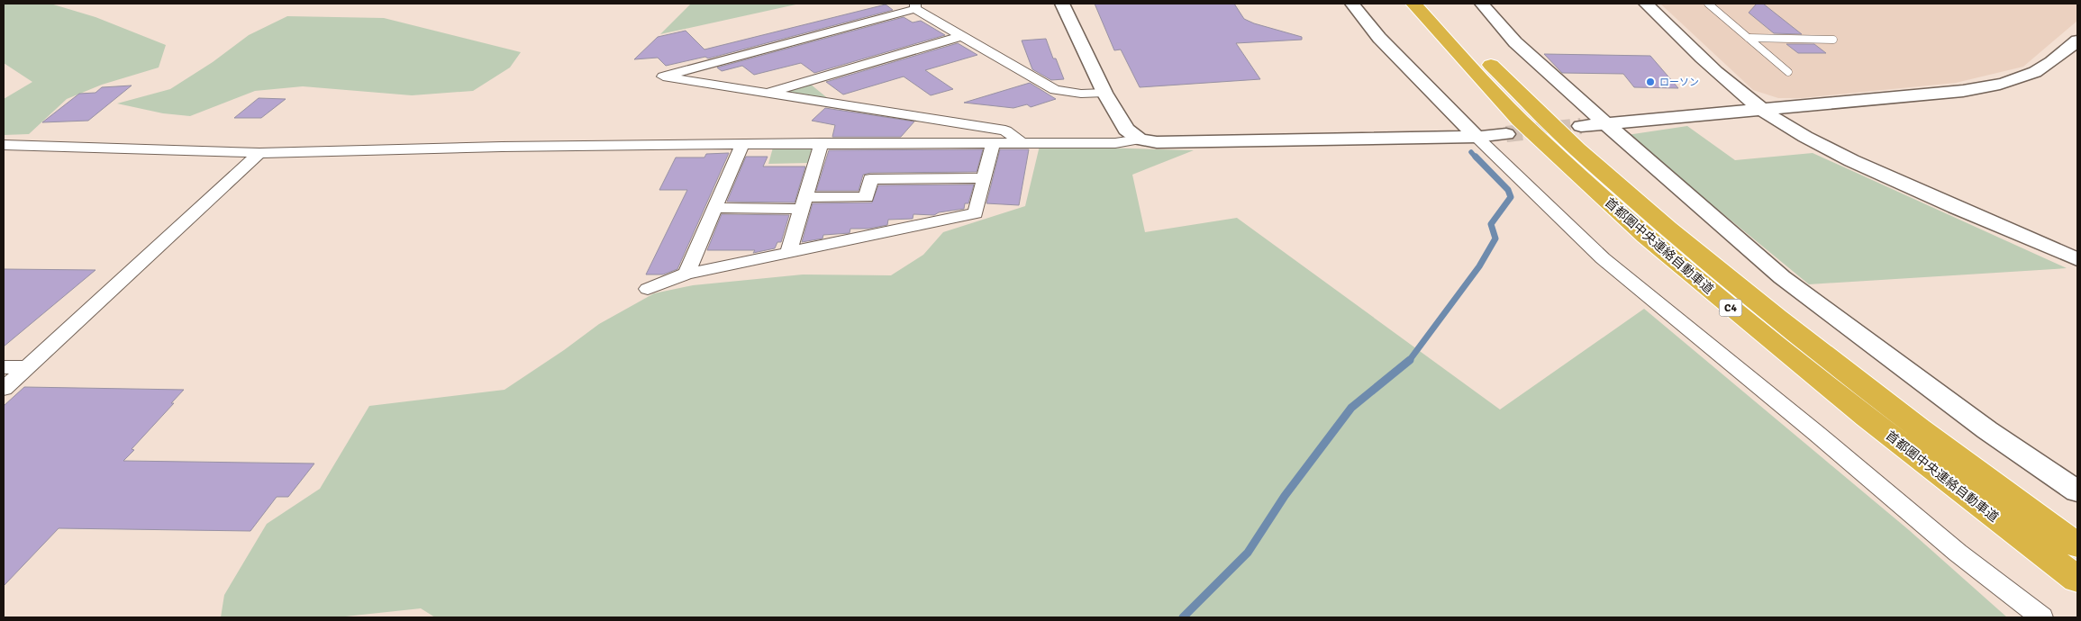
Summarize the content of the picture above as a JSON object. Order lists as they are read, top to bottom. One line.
{"streets":{"highway":["首都圏中央連絡自動車道","C4"]},"places":["ローソン"]}
